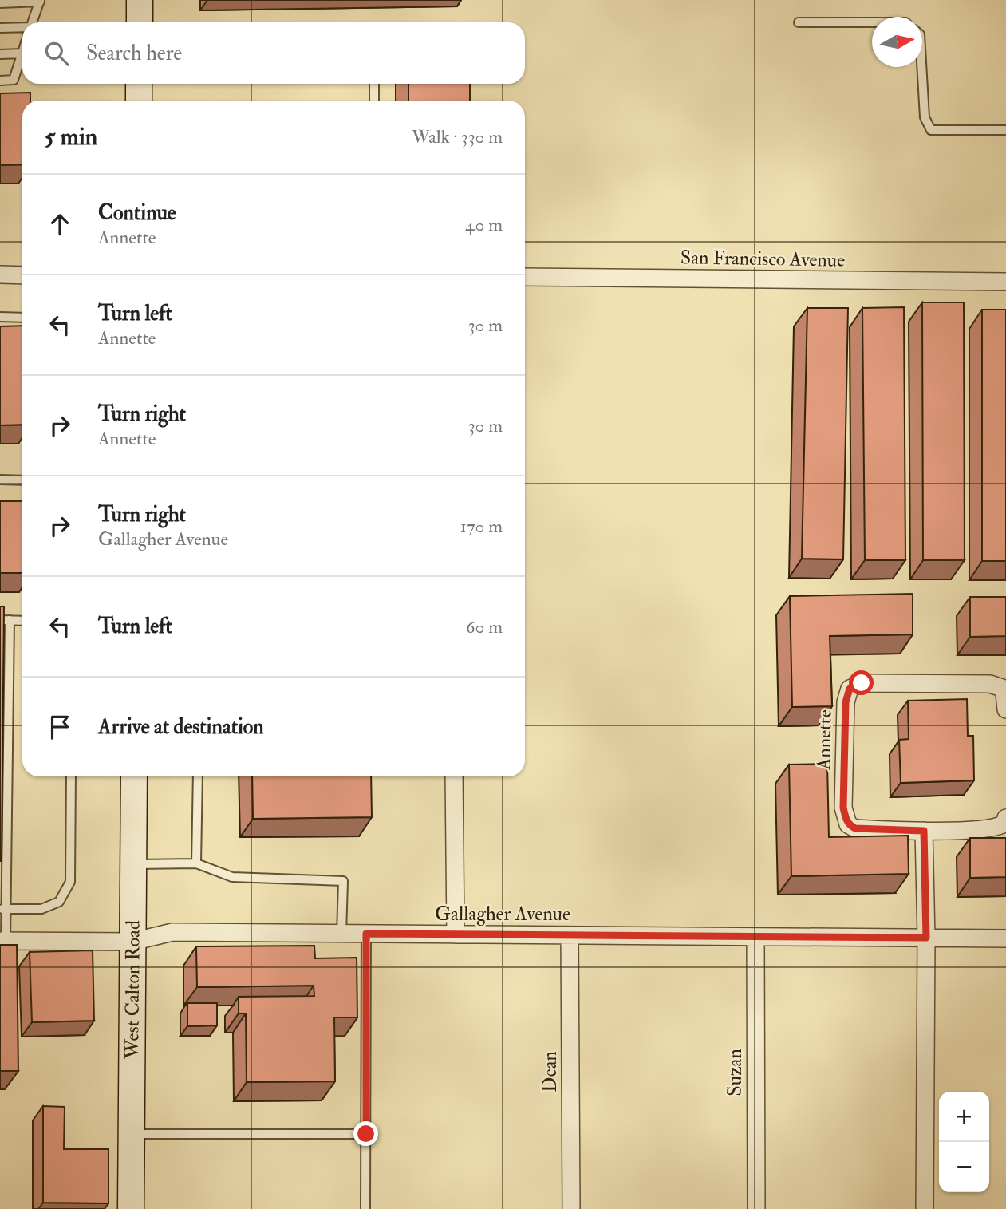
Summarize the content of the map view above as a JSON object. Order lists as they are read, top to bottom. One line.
{"streets":{"main road":["West Calton Road"],"street":["San Francisco Avenue","Annette","Gallagher Avenue","Dean","Suzan"]},"crossings":[["Gallagher Avenue","West Calton Road"],["Gallagher Avenue","Dean"],["Gallagher Avenue","Suzan"]],"north":"right","page":{"search":"Search here","heading":["5 min","Walk · 330 m"],"list":[["Continue","Annette","40 m"],["Turn left","Annette","30 m"],["Turn right","Annette","30 m"],["Turn right","Gallagher Avenue","170 m"],["Turn left","60 m"],"Arrive at destination"],"map_buttons":["+","−"]}}
